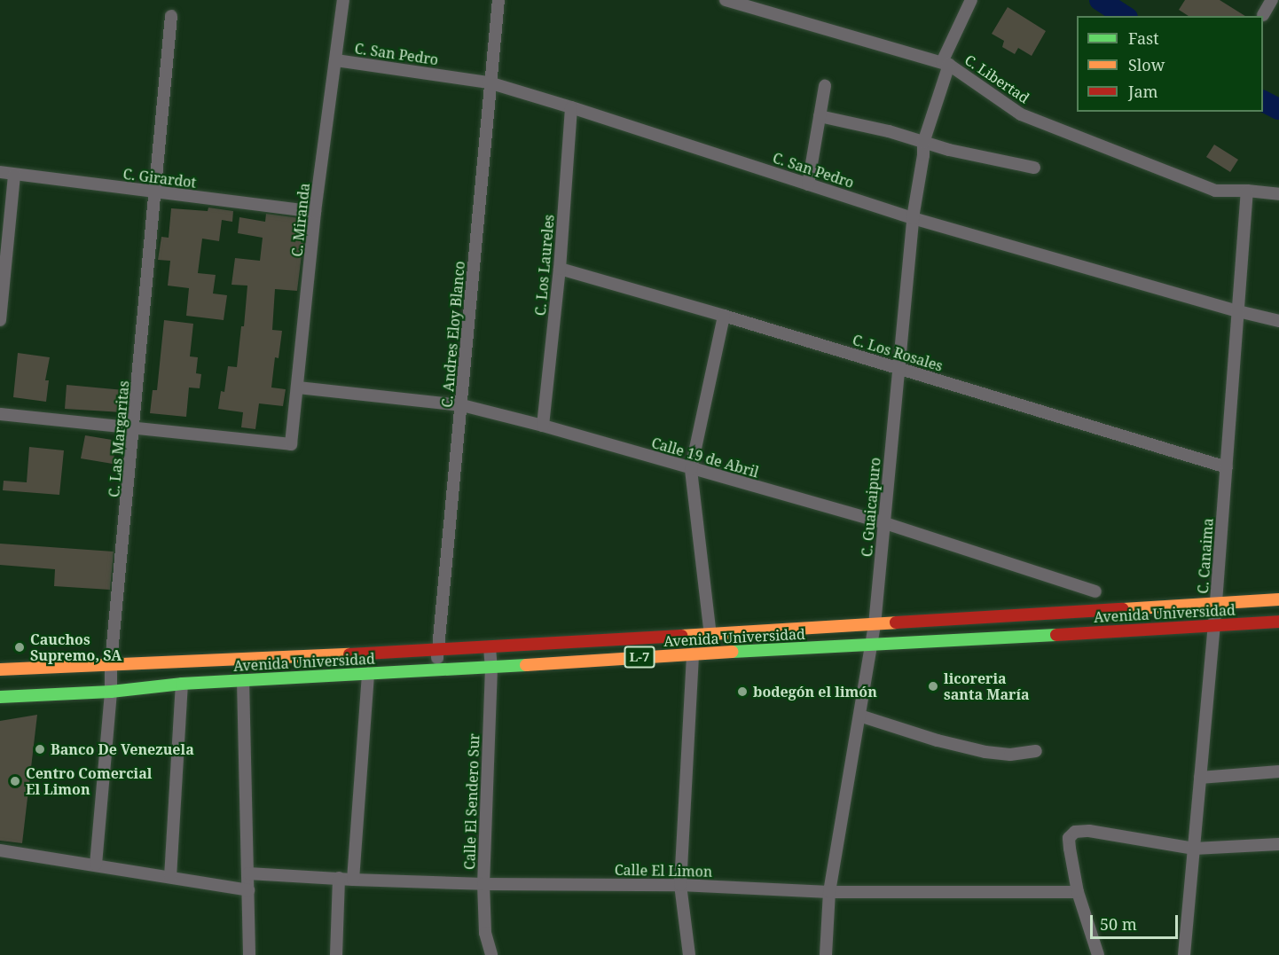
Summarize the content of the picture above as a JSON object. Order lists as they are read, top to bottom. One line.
{"streets":{"main road":["Avenida Universidad","L-7"],"street":["C. San Pedro","C. Libertad","C. Girardot","C. Miranda","C. Los Laureles","C. Andres Eloy Blanco","C. Los Rosales","C. Las Margaritas","Calle 19 de Abril","C. Guaicaipuro","C. Canaima","Calle El Sendero Sur","Calle El Limon"]},"crossings":[["C. San Pedro","C. Miranda"],["C. San Pedro","C. Los Laureles"],["C. San Pedro","C. Andres Eloy Blanco"],["C. San Pedro","C. Guaicaipuro"],["C. San Pedro","C. Canaima"],["C. Libertad","C. Guaicaipuro"],["C. Libertad","C. Canaima"],["C. Girardot","C. Miranda"],["C. Girardot","C. Las Margaritas"],["C. Miranda","C. Las Margaritas"],["C. Miranda","Calle 19 de Abril"],["C. Los Laureles","C. Los Rosales"],["C. Los Laureles","Calle 19 de Abril"],["C. Andres Eloy Blanco","Calle 19 de Abril"],["C. Andres Eloy Blanco","Avenida Universidad"],["C. Los Rosales","C. Guaicaipuro"],["C. Los Rosales","C. Canaima"],["C. Las Margaritas","Avenida Universidad"],["Calle 19 de Abril","C. Guaicaipuro"],["C. Guaicaipuro","Avenida Universidad"],["C. Guaicaipuro","Calle El Limon"],["C. Canaima","Avenida Universidad"],["Avenida Universidad","Calle El Sendero Sur"],["Calle El Sendero Sur","Calle El Limon"]],"places":["Cauchos Supremo, SA","licoreria santa María","bodegón el limón","Banco De Venezuela","Centro Comercial El Limon"],"legend":["Fast","Slow","Jam"],"scale_bar":"50 m"}
